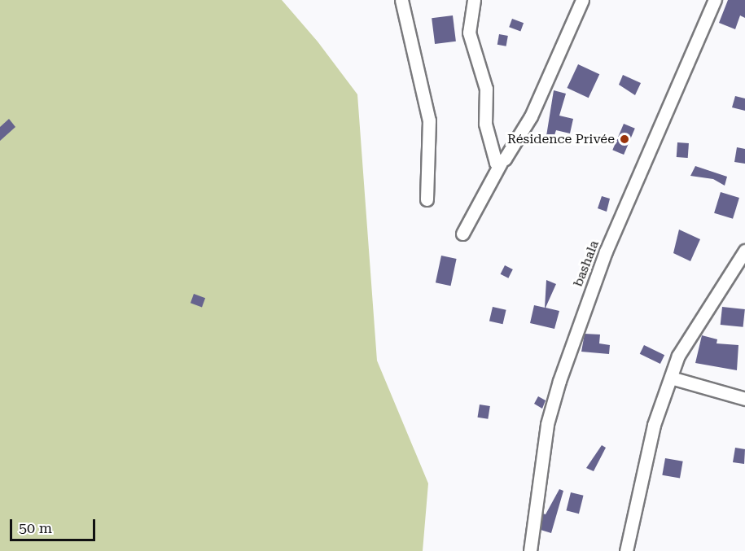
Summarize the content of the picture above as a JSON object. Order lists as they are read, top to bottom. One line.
{"streets":{"street":["bashala"]},"places":["Résidence Privée"],"scale_bar":"50 m"}
